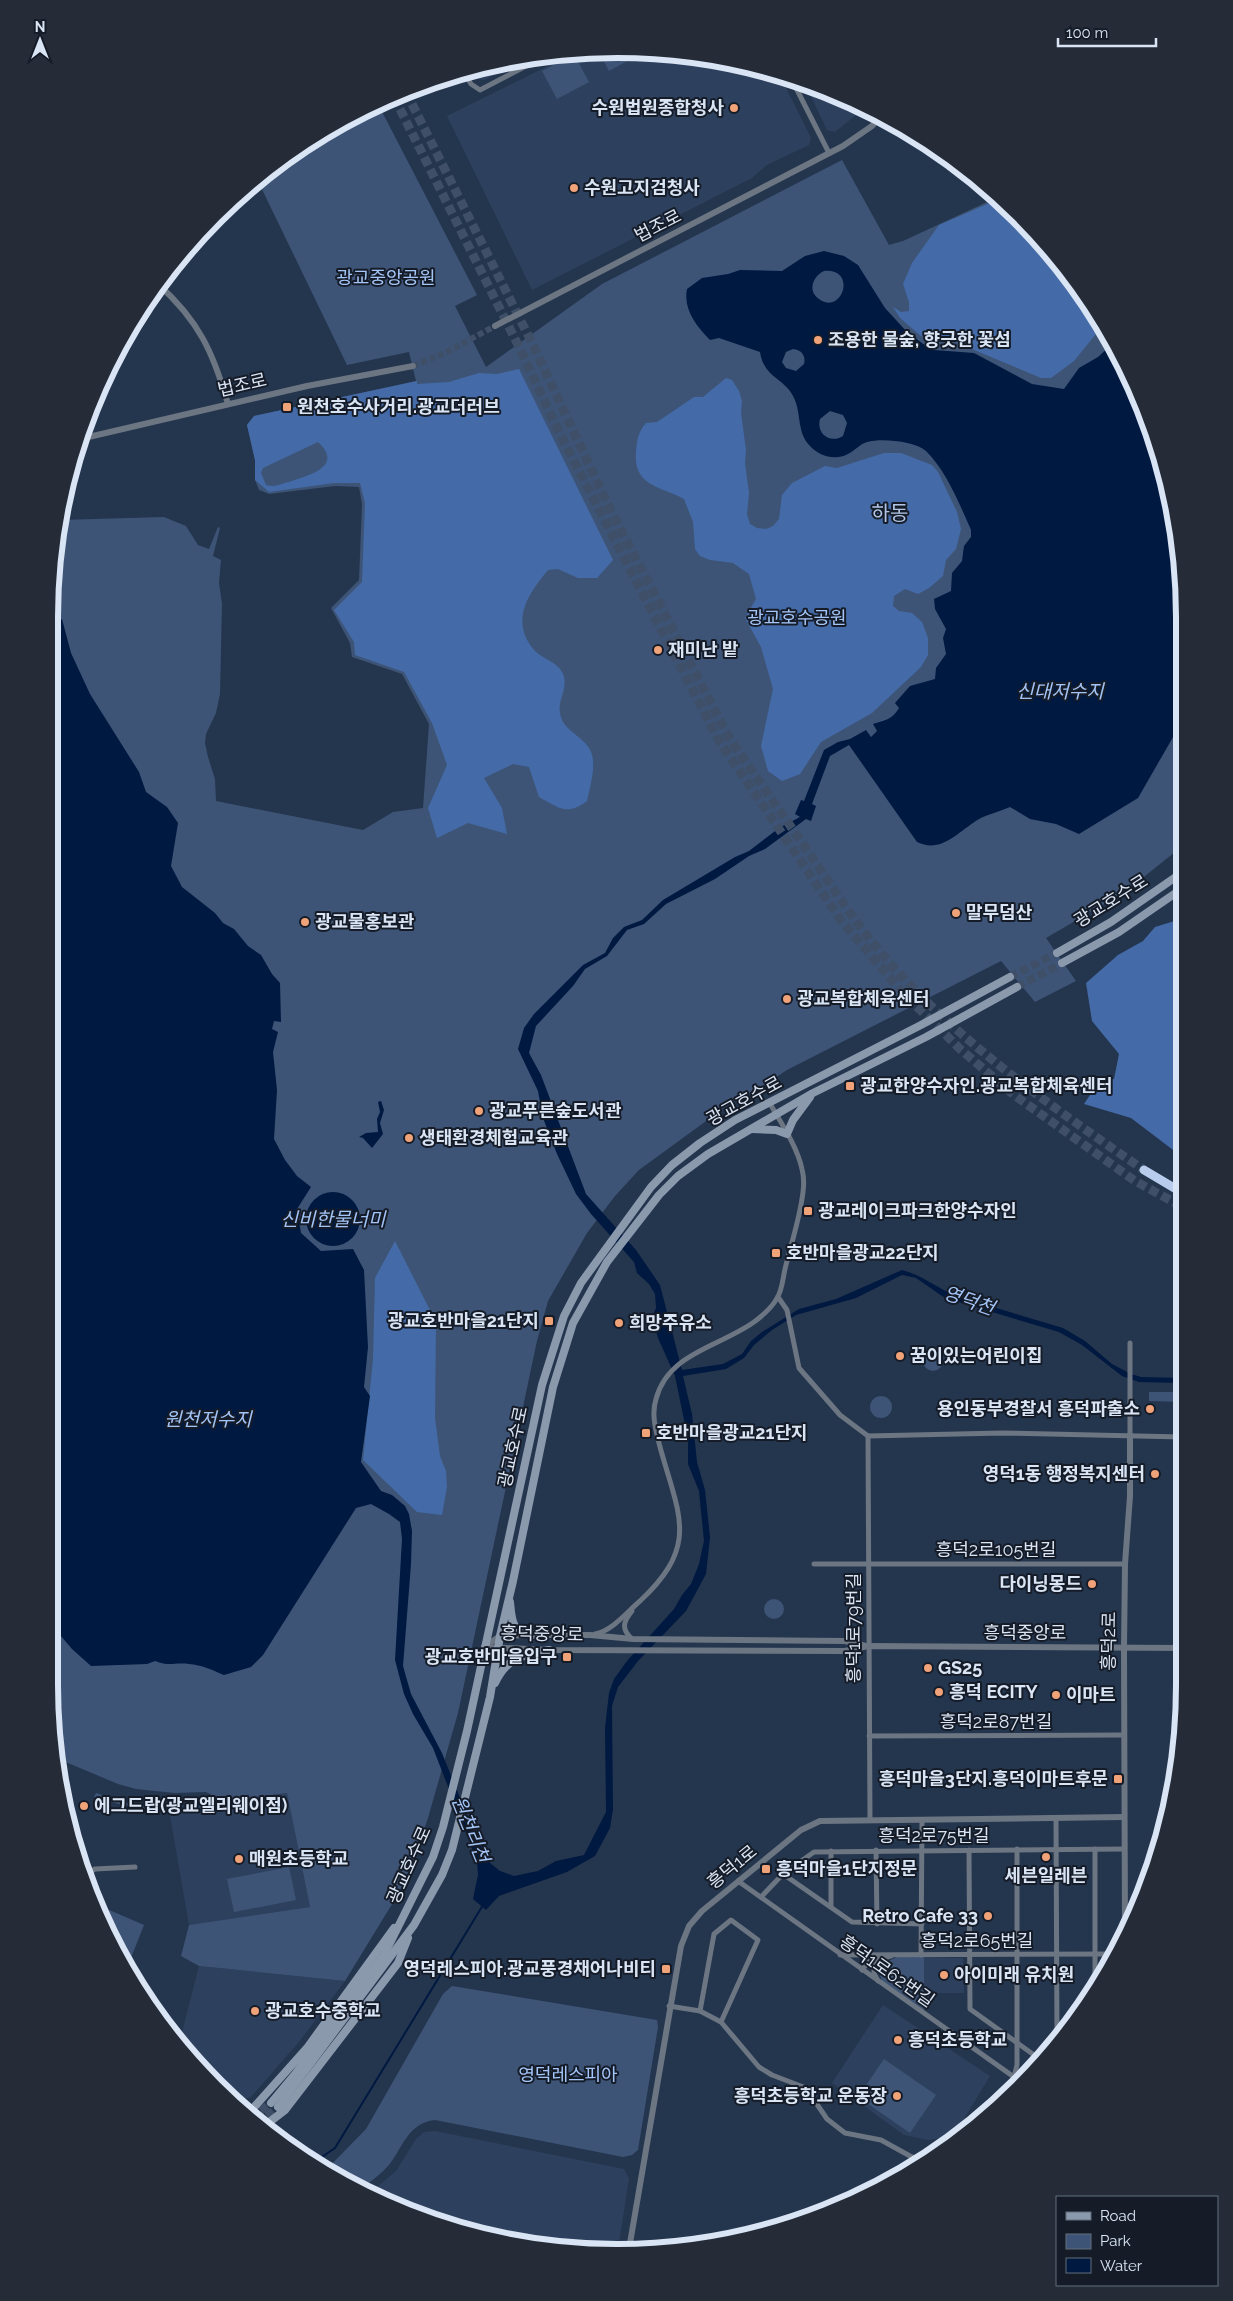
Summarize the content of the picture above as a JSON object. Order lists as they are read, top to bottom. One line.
{"streets":{"main road":["광교호수로"],"street":["법조로","흥덕2로105번길","흥덕1로79번길","흥덕중앙로","흥덕2로","흥덕2로87번길","흥덕2로75번길","흥덕1로","흥덕2로65번길","흥덕1로62번길"]},"crossings":[["광교호수로","흥덕중앙로"],["흥덕2로105번길","흥덕1로79번길"],["흥덕2로105번길","흥덕2로"],["흥덕1로79번길","흥덕중앙로"],["흥덕1로79번길","흥덕2로87번길"],["흥덕1로79번길","흥덕1로"],["흥덕중앙로","흥덕2로"],["흥덕2로","흥덕2로87번길"],["흥덕2로","흥덕2로75번길"],["흥덕2로","흥덕1로"],["흥덕2로75번길","흥덕1로62번길"],["흥덕1로","흥덕1로62번길"],["흥덕2로65번길","흥덕1로62번길"]],"districts":["하동"],"water":["신대저수지","신비한물너미","영덕천","원천저수지","원천리천"],"parks":["광교중앙공원","광교호수공원","영덕레스피아"],"places":{"other":["수원법원종합청사","수원고지검청사","조용한 물숲, 향긋한 꽃섬","재미난 밭","말무덤산","광교물홍보관","광교복합체육센터","광교푸른숲도서관","생태환경체험교육관","희망주유소","꿈이있는어린이집","용인동부경찰서 흥덕파출소","영덕1동 행정복지센터","다이닝몽드","GS25","흥덕 ECITY","이마트","에그드랍(광교엘리웨이점)","세븐일레븐","매원초등학교","Retro Cafe 33","아이미래 유치원","광교호수중학교","흥덕초등학교","흥덕초등학교 운동장"],"transit":["원천호수사거리.광교더러브","광교한양수자인.광교복합체육센터","광교레이크파크한양수자인","호반마을광교22단지","광교호반마을21단지","호반마을광교21단지","광교호반마을입구","흥덕마을3단지.흥덕이마트후문","흥덕마을1단지정문","영덕레스피아.광교풍경채어나비티"]},"legend":["Road","Park","Water"],"scale_bar":"100 m","north":"top"}
